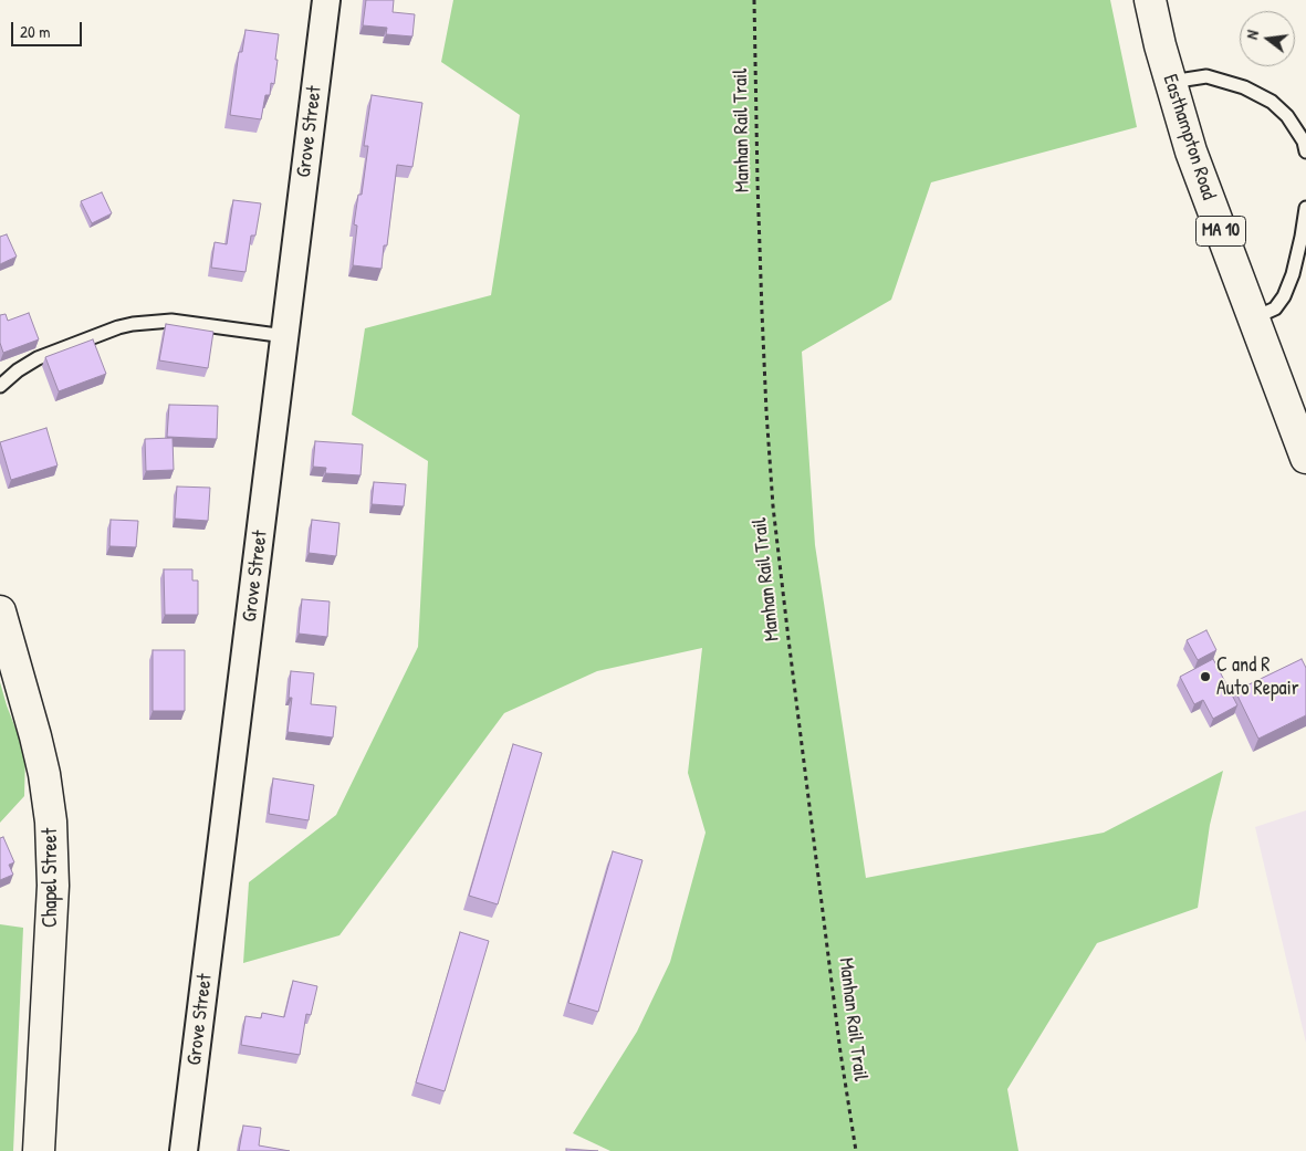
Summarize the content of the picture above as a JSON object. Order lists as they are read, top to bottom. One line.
{"streets":{"main road":["Easthampton Road","MA 10","Chapel Street"],"street":["Grove Street"],"path":["Manhan Rail Trail"]},"places":["C and R Auto Repair"],"scale_bar":"20 m","north":"left"}
